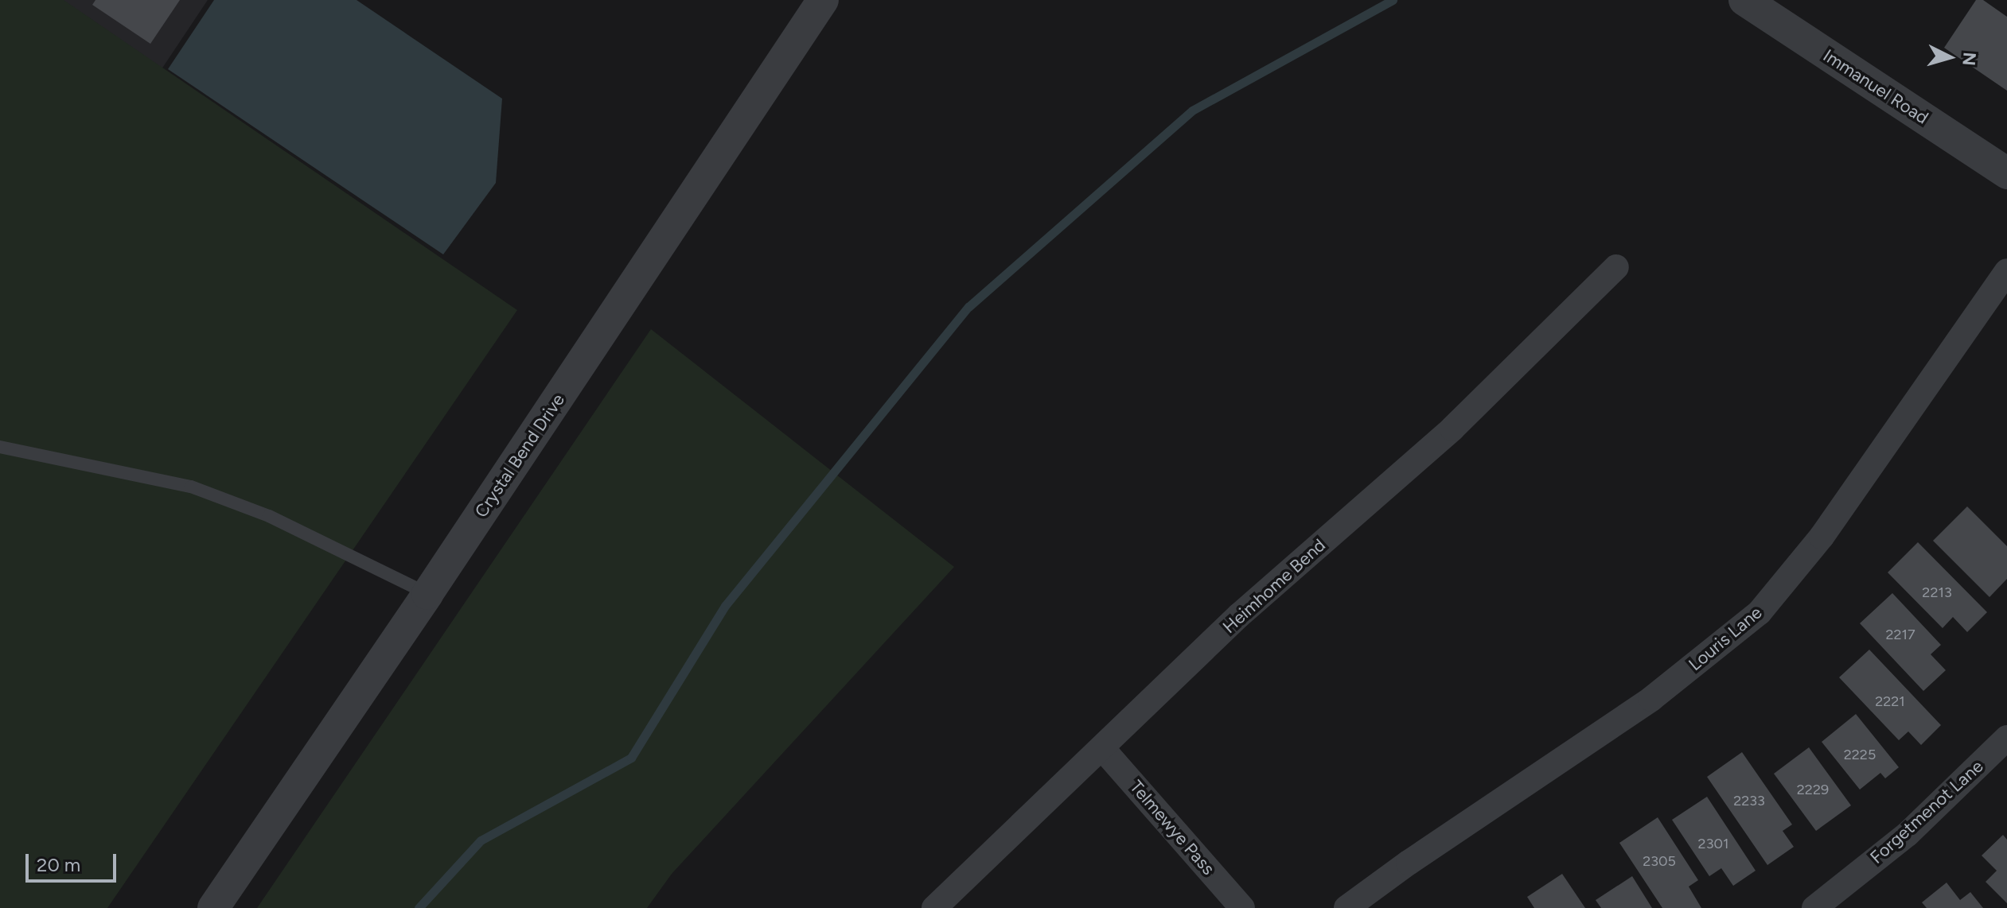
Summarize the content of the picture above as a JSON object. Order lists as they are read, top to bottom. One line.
{"streets":{"street":["Immanuel Road","Crystal Bend Drive","Heimhome Bend","Louris Lane","Forgetmenot Lane","Telmewye Pass"]},"crossings":[["Heimhome Bend","Telmewye Pass"]],"house_numbers":["2213","2217","2221","2225","2229","2233","2301","2305"],"scale_bar":"20 m","north":"right"}
